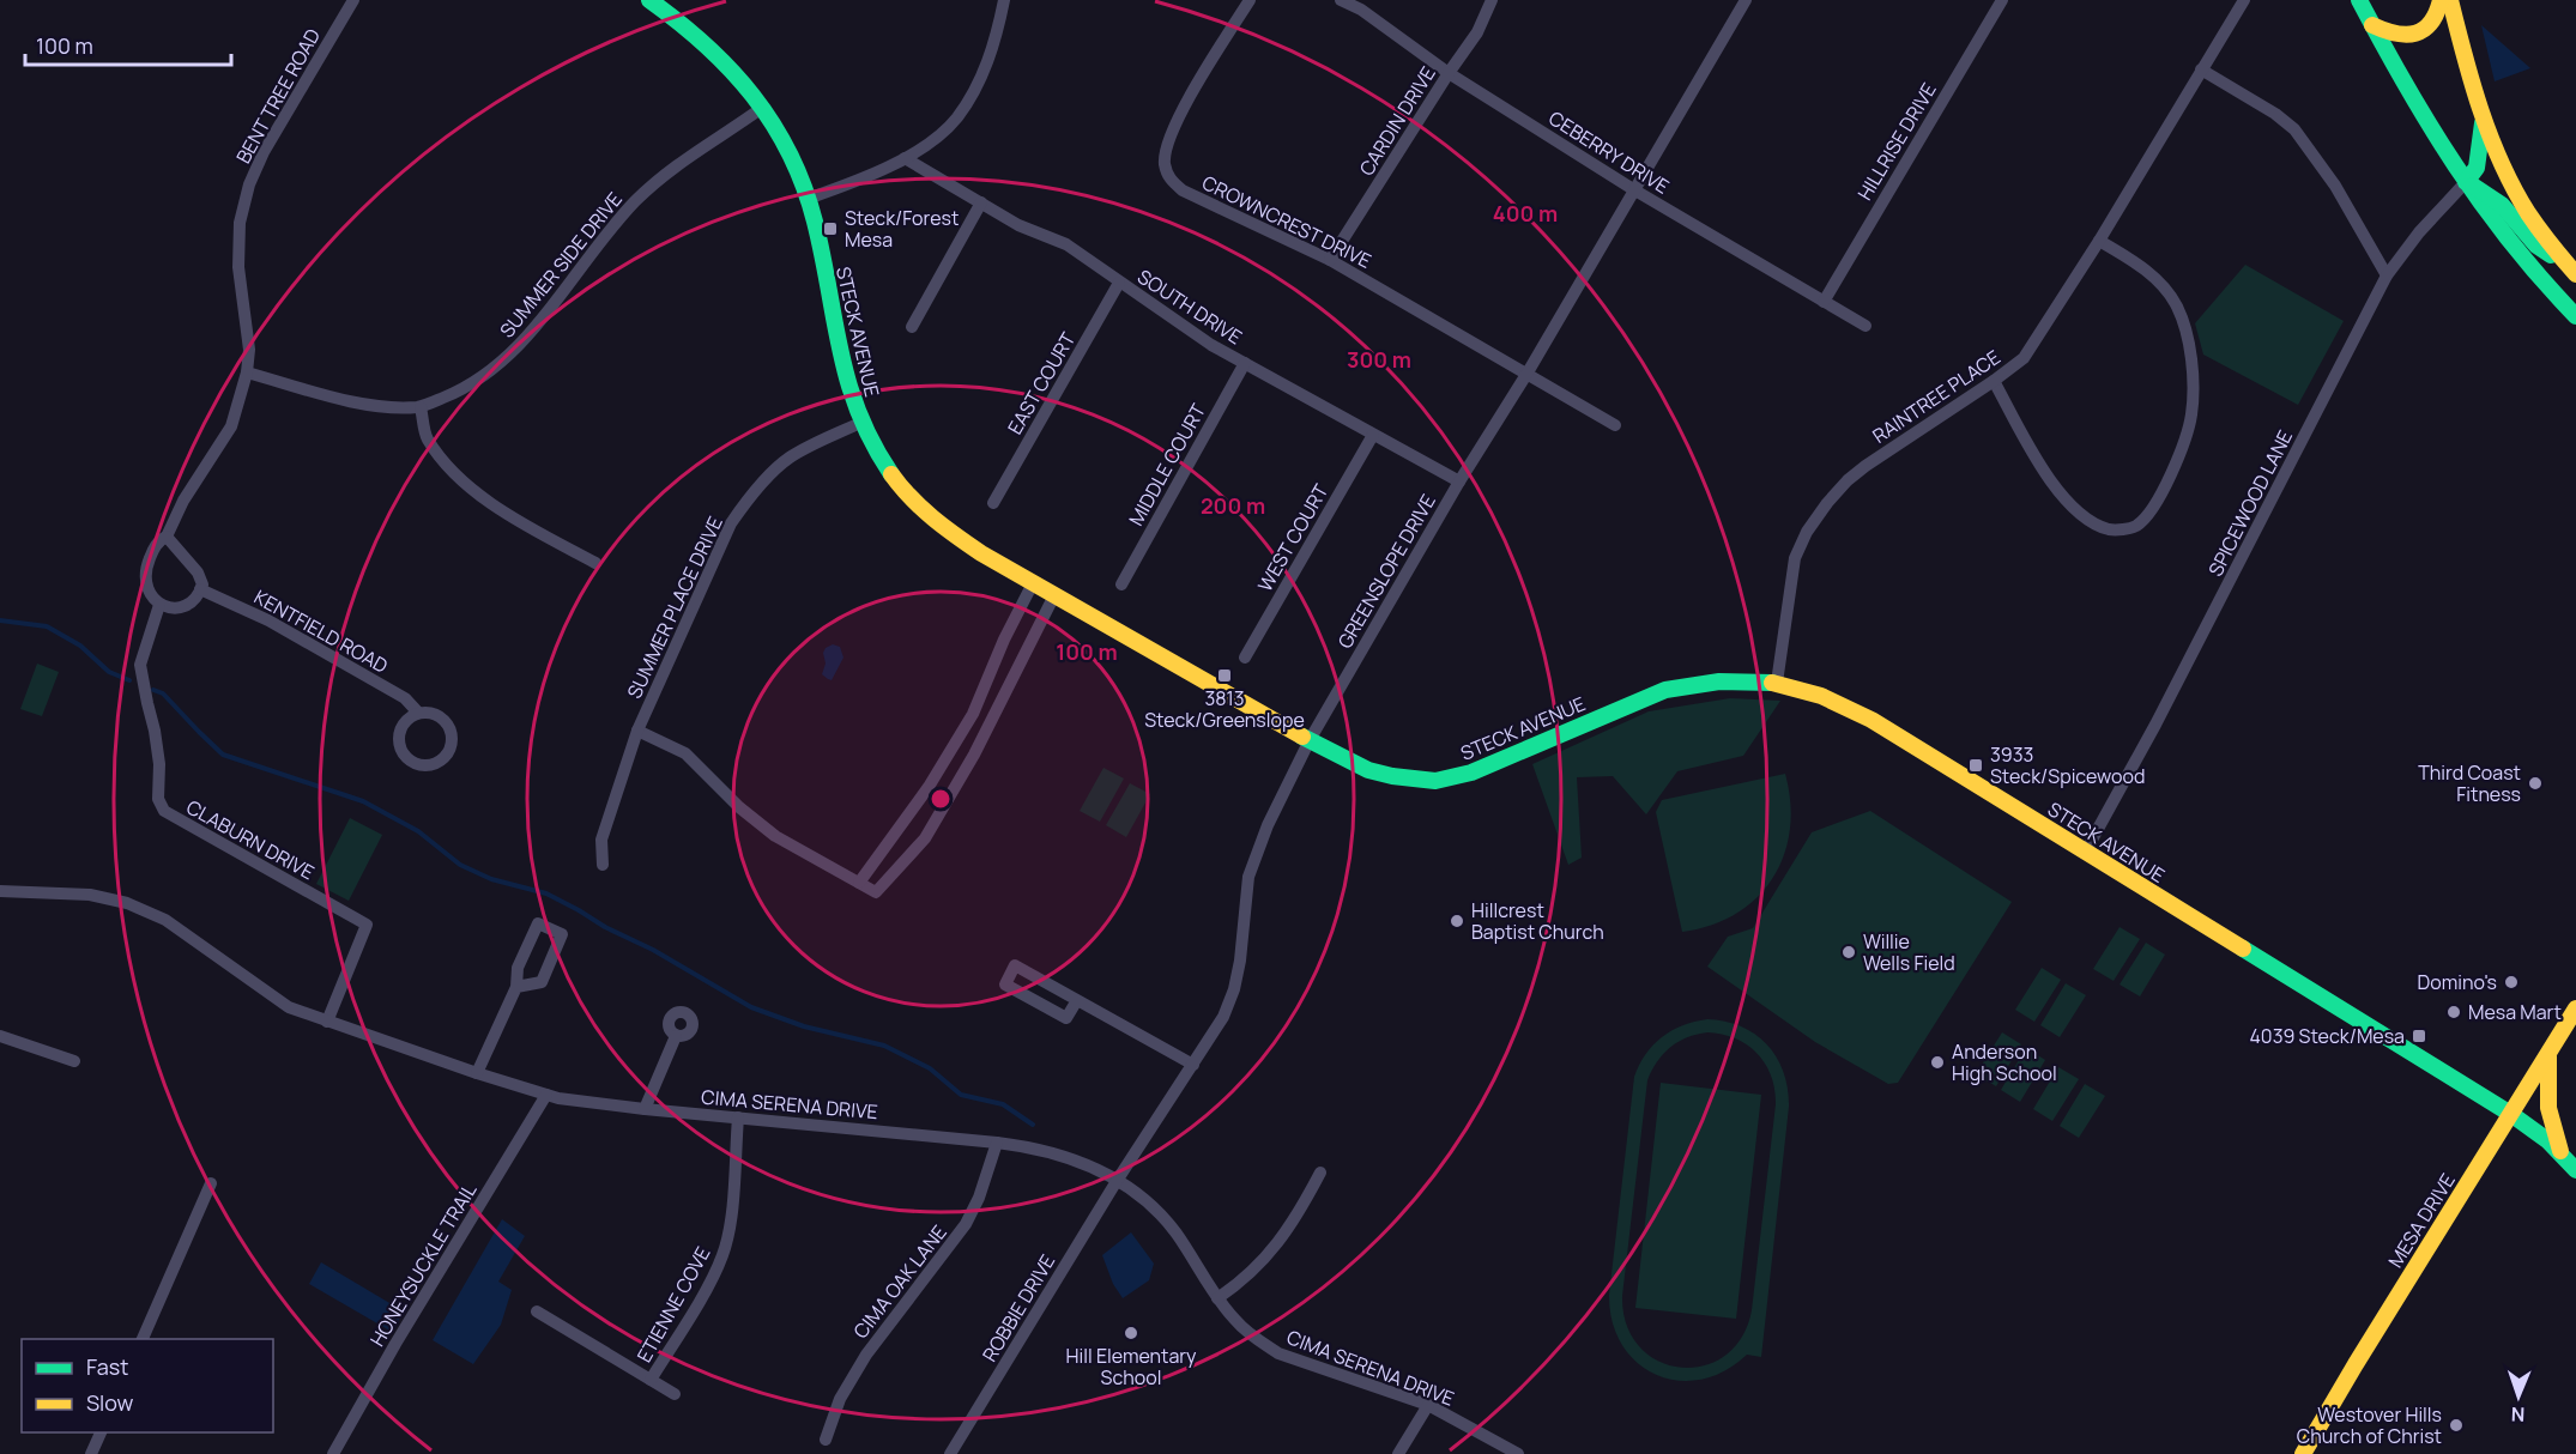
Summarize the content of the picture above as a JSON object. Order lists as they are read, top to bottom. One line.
{"streets":{"street":["BENT TREE ROAD","CARDIN DRIVE","HILLRISE DRIVE","CEBERRY DRIVE","CROWNCREST DRIVE","SUMMER SIDE DRIVE","SOUTH DRIVE","STECK AVENUE","EAST COURT","RAINTREE PLACE","MIDDLE COURT","SPICEWOOD LANE","WEST COURT","GREENSLOPE DRIVE","SUMMER PLACE DRIVE","KENTFIELD ROAD","CLABURN DRIVE","CIMA SERENA DRIVE","MESA DRIVE","HONEYSUCKLE TRAIL","CIMA OAK LANE","ETIENNE COVE","ROBBIE DRIVE"]},"crossings":[["BENT TREE ROAD","SUMMER SIDE DRIVE"],["BENT TREE ROAD","CLABURN DRIVE"],["CARDIN DRIVE","CEBERRY DRIVE"],["CARDIN DRIVE","CROWNCREST DRIVE"],["HILLRISE DRIVE","CEBERRY DRIVE"],["CEBERRY DRIVE","GREENSLOPE DRIVE"],["CROWNCREST DRIVE","GREENSLOPE DRIVE"],["SUMMER SIDE DRIVE","STECK AVENUE"],["SOUTH DRIVE","EAST COURT"],["SOUTH DRIVE","MIDDLE COURT"],["SOUTH DRIVE","WEST COURT"],["SOUTH DRIVE","GREENSLOPE DRIVE"],["STECK AVENUE","RAINTREE PLACE"],["STECK AVENUE","SPICEWOOD LANE"],["STECK AVENUE","GREENSLOPE DRIVE"],["STECK AVENUE","SUMMER PLACE DRIVE"],["STECK AVENUE","MESA DRIVE"],["GREENSLOPE DRIVE","CIMA SERENA DRIVE"],["GREENSLOPE DRIVE","ROBBIE DRIVE"],["CLABURN DRIVE","CIMA SERENA DRIVE"],["CIMA SERENA DRIVE","HONEYSUCKLE TRAIL"],["CIMA SERENA DRIVE","CIMA OAK LANE"],["CIMA SERENA DRIVE","ETIENNE COVE"],["CIMA SERENA DRIVE","ROBBIE DRIVE"]],"places":{"transit":["Steck/Forest Mesa","3813 Steck/Greenslope","3933 Steck/Spicewood","4039 Steck/Mesa"],"other":["Third Coast Fitness","Hillcrest Baptist Church","Willie Wells Field","Domino's","Mesa Mart","Anderson High School","Hill Elementary School","Westover Hills Church of Christ"]},"legend":["Fast","Slow"],"scale_bar":"100 m","north":"bottom","rings":["400 m","300 m","200 m","100 m"]}
